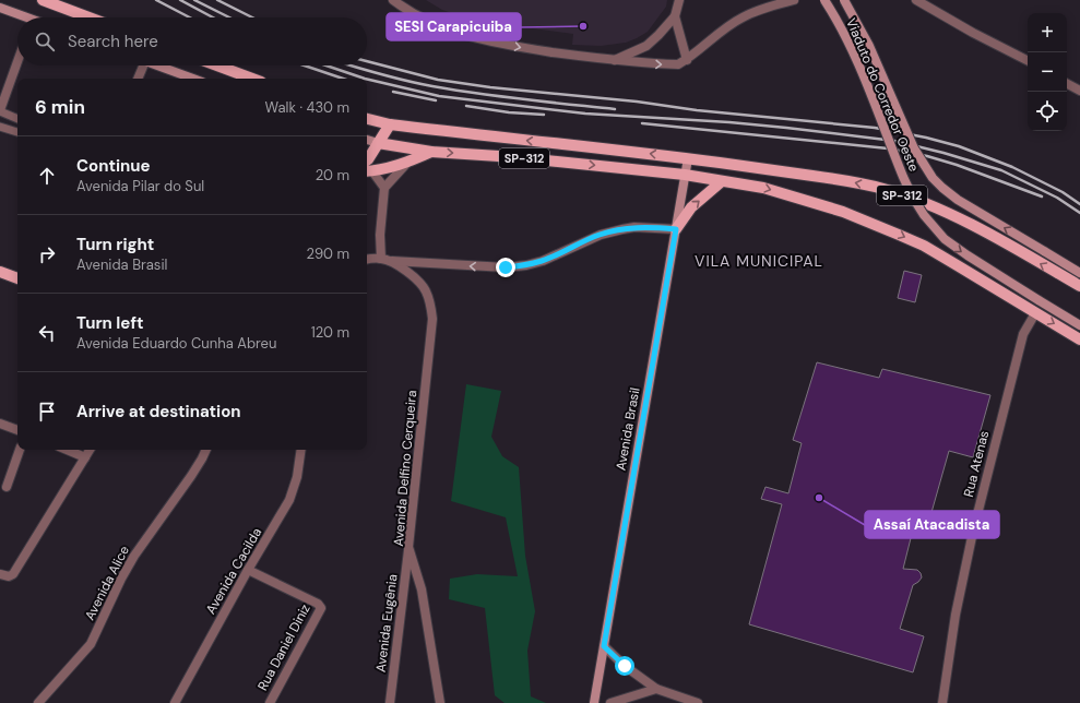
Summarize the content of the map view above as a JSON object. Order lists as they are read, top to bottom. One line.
{"streets":{"main road":["Viaduto do Corredor Oeste","SP-312","Avenida Brasil"],"street":["Rua Atenas","Avenida Delfino Cerqueira","Avenida Cacilda","Avenida Alice","Avenida Eugênia","Rua Daniel Diniz"]},"crossings":[["SP-312","Avenida Brasil"],["SP-312","Rua Atenas"],["Avenida Delfino Cerqueira","Avenida Eugênia"],["Avenida Cacilda","Rua Daniel Diniz"]],"districts":["VILA MUNICIPAL"],"places":["SESI Carapicuiba","Assaí Atacadista"],"page":{"map_buttons":["+","−"],"search":"Search here","heading":["6 min","Walk · 430 m"],"list":[["Continue","Avenida Pilar do Sul","20 m"],["Turn right","Avenida Brasil","290 m"],["Turn left","Avenida Eduardo Cunha Abreu","120 m"],"Arrive at destination"]}}
